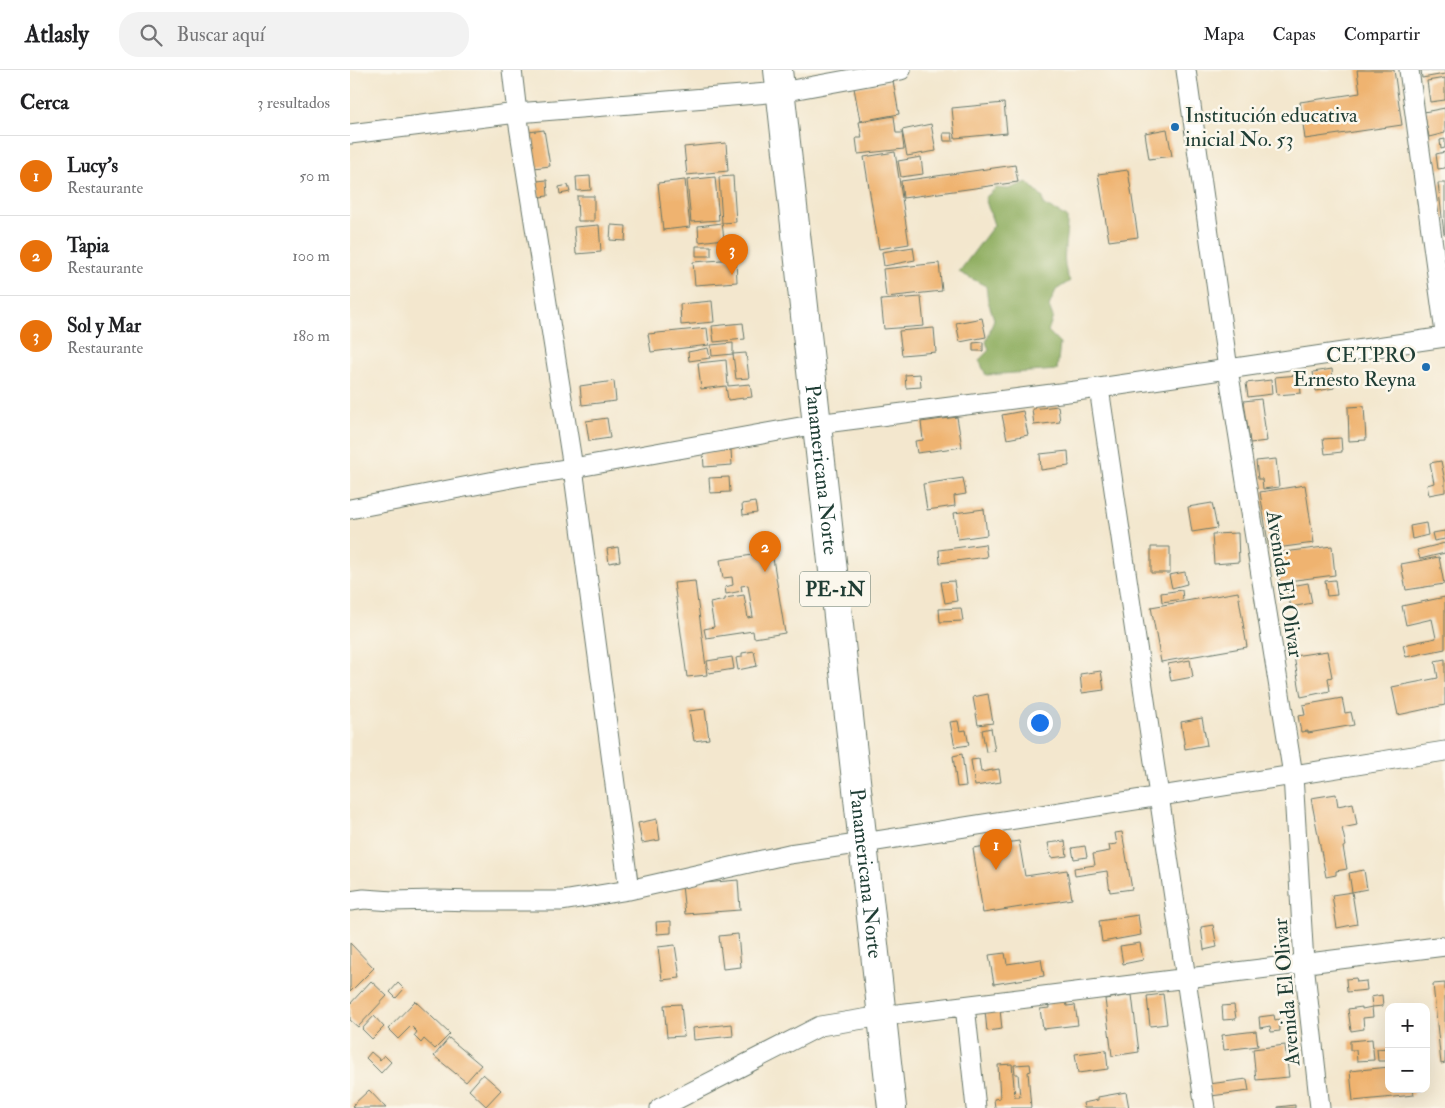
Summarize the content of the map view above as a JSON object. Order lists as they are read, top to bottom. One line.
{"streets":{"highway":["Panamericana Norte","PE-1N"],"street":["Avenida El Olivar"]},"places":["Institución educativa inicial No. 53","CETPRO Ernesto Reyna"],"page":{"header":"Atlasly","search":"Buscar aquí","nav":["Mapa","Capas","Compartir"],"heading":["Cerca","3 resultados"],"list":[{"mark":"1","name":"Lucy's","note":"Restaurante","value":"50 m"},{"mark":"2","name":"Tapia","note":"Restaurante","value":"100 m"},{"mark":"3","name":"Sol y Mar","note":"Restaurante","value":"180 m"}],"pins":["3","2","1"],"map_buttons":["+","−"]}}
